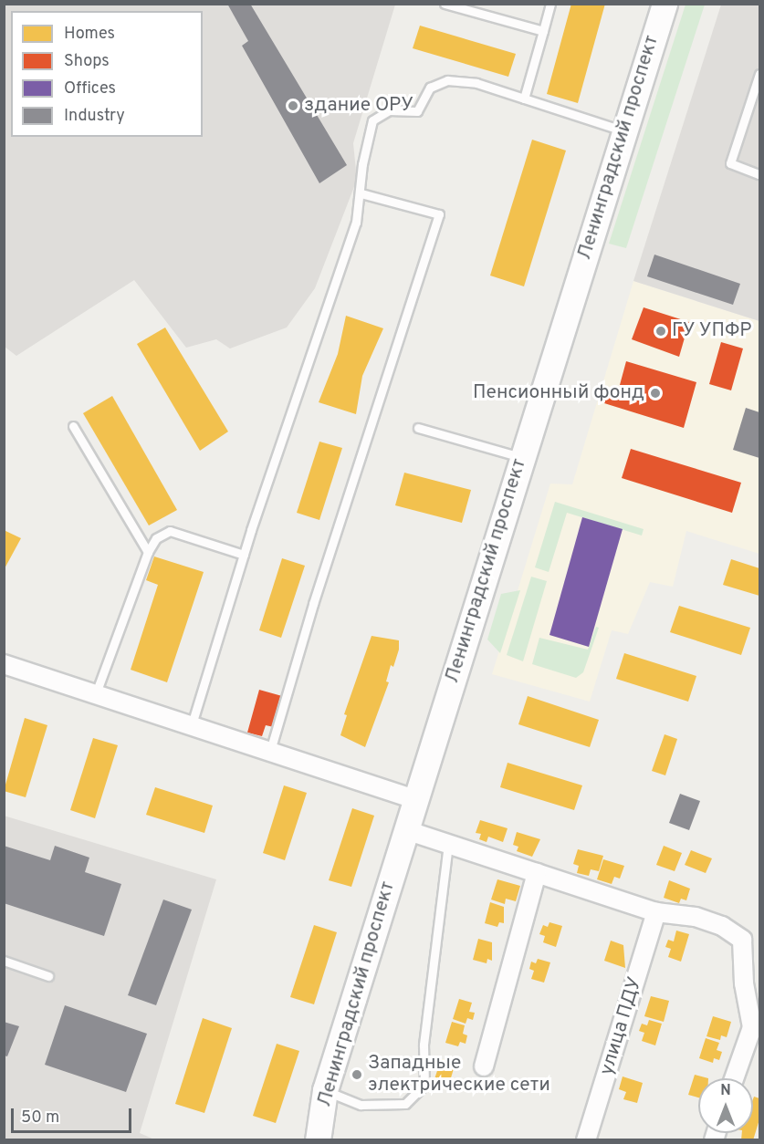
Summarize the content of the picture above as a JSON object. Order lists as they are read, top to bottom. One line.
{"streets":{"main road":["Ленинградский проспект"],"street":["улица ПДУ"]},"places":["здание ОРУ","ГУ УПФР","Пенсионный фонд","Западные электрические сети"],"legend":["Homes","Shops","Offices","Industry"],"scale_bar":"50 m","north":"top"}
